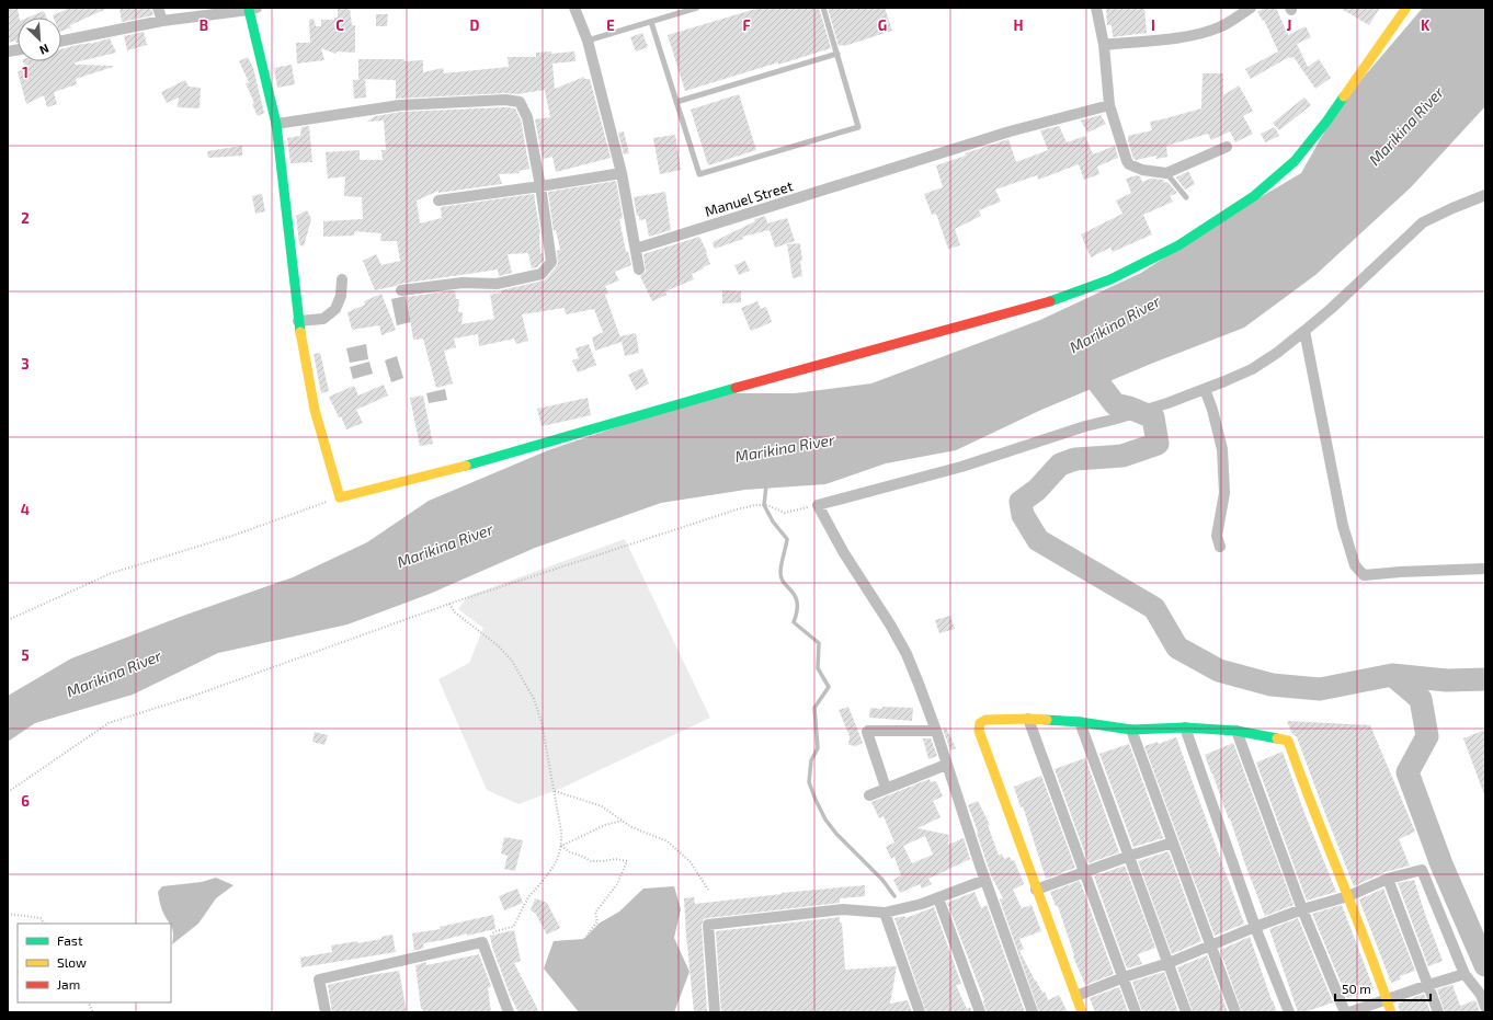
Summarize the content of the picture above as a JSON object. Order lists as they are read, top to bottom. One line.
{"streets":{"street":["Manuel Street"]},"water":["Marikina River"],"legend":["Fast","Slow","Jam"],"scale_bar":"50 m","north":"bottom right","grid":{"columns":["B","C","D","E","F","G","H","I","J","K"],"rows":["1","2","3","4","5","6"]}}
